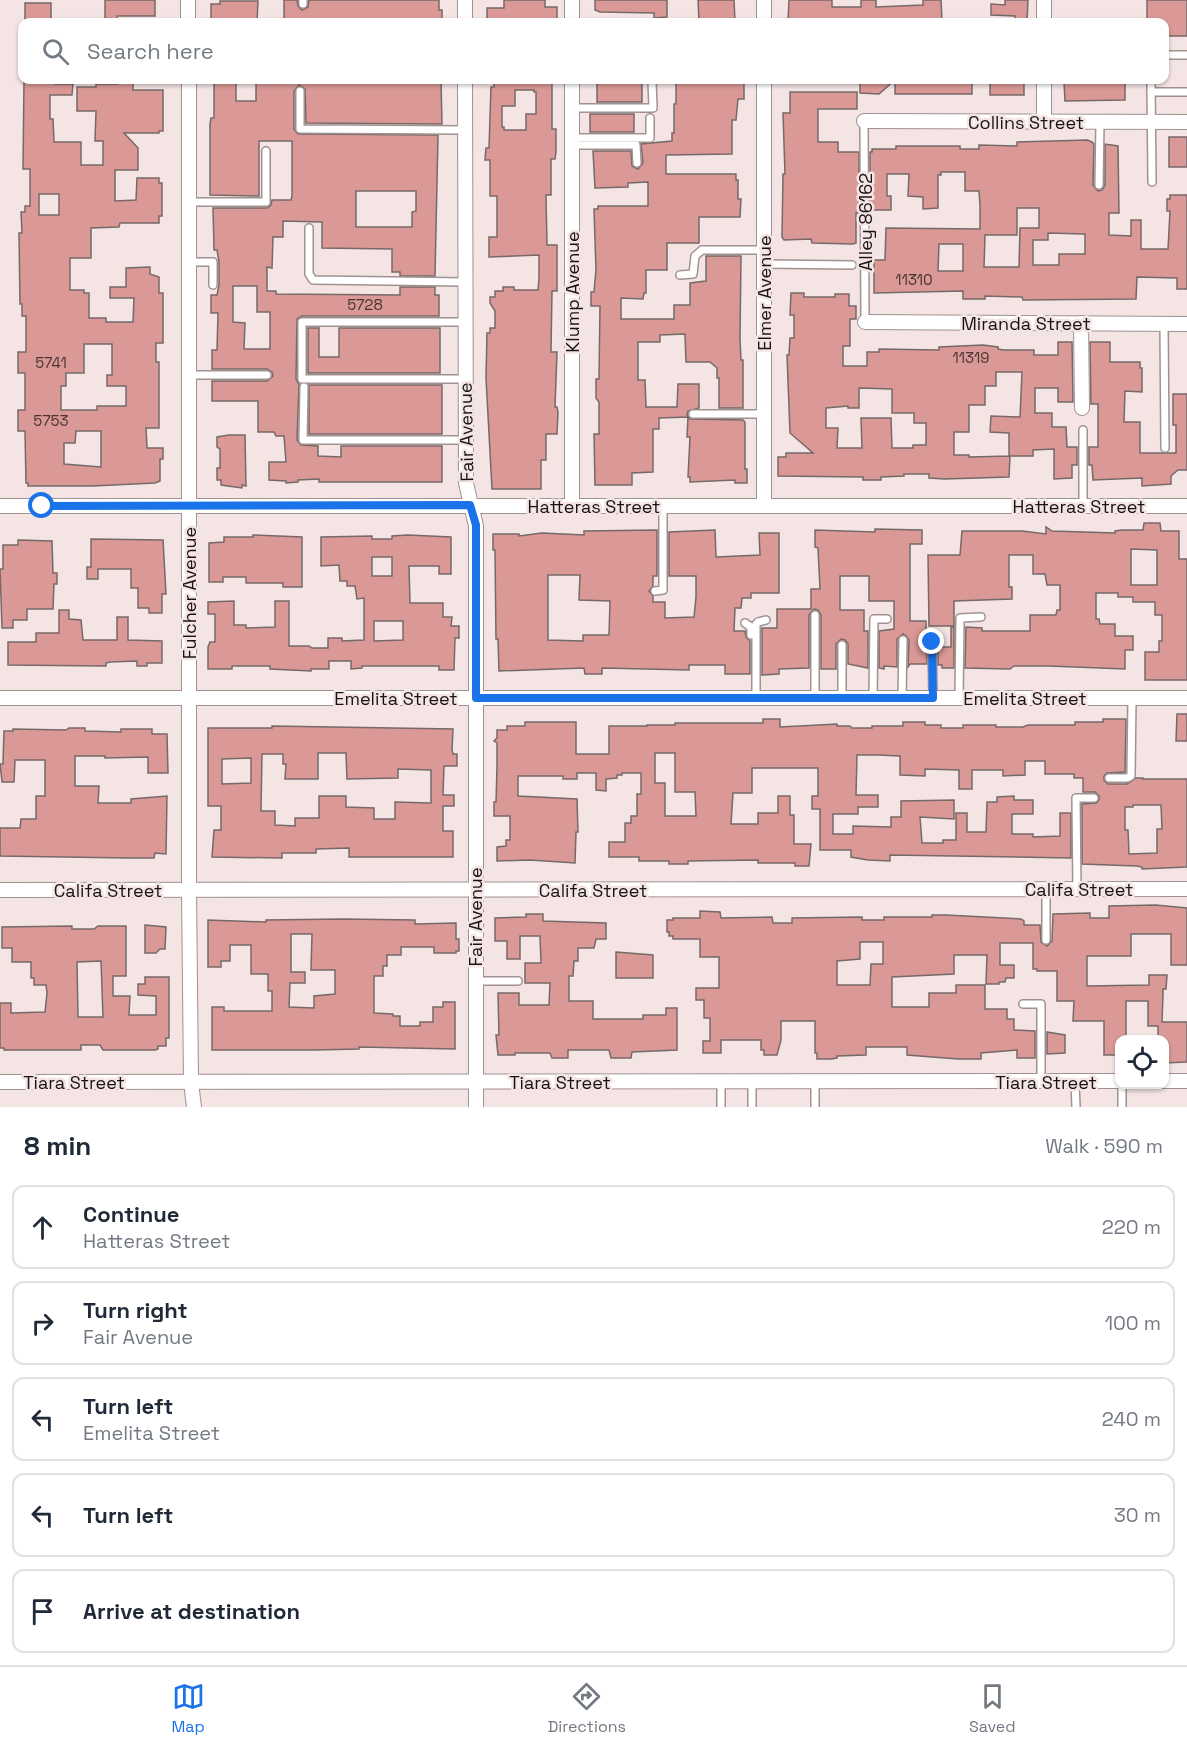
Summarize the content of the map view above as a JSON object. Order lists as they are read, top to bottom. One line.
{"streets":{"street":["Collins Street","Klump Avenue","Elmer Avenue","Miranda Street","Fair Avenue","Hatteras Street","Fulcher Avenue","Emelita Street","Califa Street","Tiara Street"],"lane":["Alley 86162"]},"crossings":[["Collins Street","Alley 86162"],["Alley 86162","Miranda Street"],["Klump Avenue","Hatteras Street"],["Elmer Avenue","Hatteras Street"],["Fair Avenue","Hatteras Street"],["Fair Avenue","Emelita Street"],["Fair Avenue","Califa Street"],["Fair Avenue","Tiara Street"],["Hatteras Street","Fulcher Avenue"],["Fulcher Avenue","Emelita Street"],["Fulcher Avenue","Califa Street"],["Fulcher Avenue","Tiara Street"]],"house_numbers":["11310","5728","11319","5741","5753"],"page":{"search":"Search here","heading":["8 min","Walk · 590 m"],"list":[["Continue","Hatteras Street","220 m"],["Turn right","Fair Avenue","100 m"],["Turn left","Emelita Street","240 m"],["Turn left","30 m"],"Arrive at destination"],"nav":["Map","Directions","Saved"]}}
